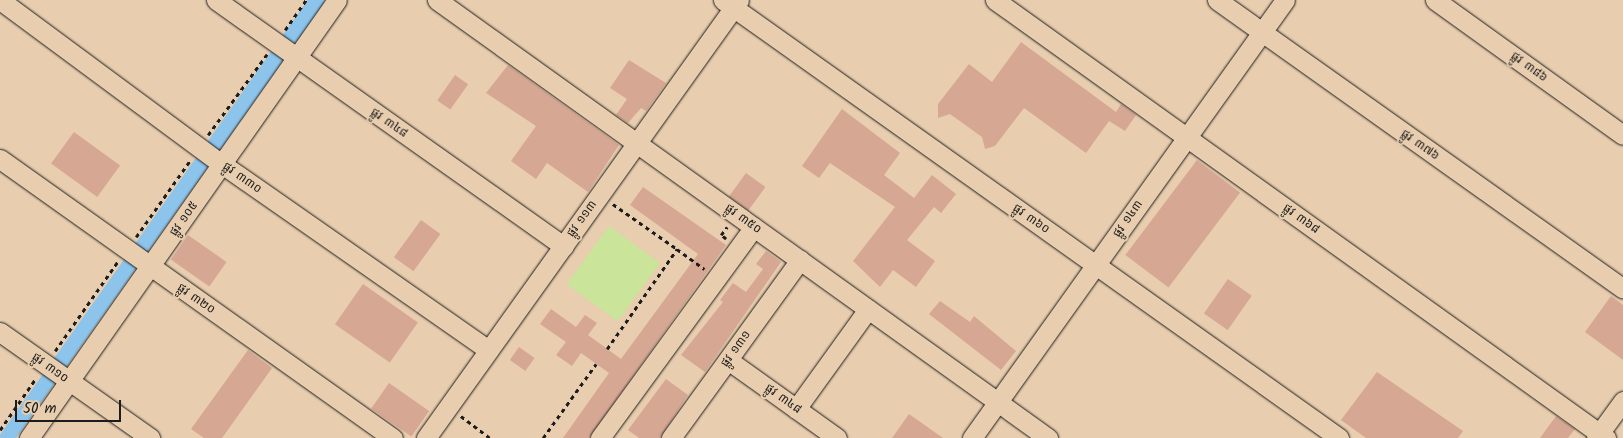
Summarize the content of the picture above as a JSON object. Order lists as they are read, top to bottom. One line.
{"streets":{"street":["ផ្លូវ ៣៨៦","ផ្លូវ ៣៤៨","ផ្លូវ ៣៧៦","ផ្លូវ ៣៣០","ផ្លូវ ១០៥","ផ្លូវ ១១៣","ផ្លូវ ៣៥០","ផ្លូវ ៣៦០","ផ្លូវ ១៤៣","ផ្លូវ ៣៦៨","ផ្លូវ ៣២០","ផ្លូវ ១៣១","ផ្លូវ ៣១០"]},"crossings":[["ផ្លូវ ៣៤៨","ផ្លូវ ១០៥"],["ផ្លូវ ៣៤៨","ផ្លូវ ១១៣"],["ផ្លូវ ៣៤៨","ផ្លូវ ១៣១"],["ផ្លូវ ៣៧៦","ផ្លូវ ១៤៣"],["ផ្លូវ ៣៣០","ផ្លូវ ១០៥"],["ផ្លូវ ៣៣០","ផ្លូវ ១១៣"],["ផ្លូវ ១០៥","ផ្លូវ ៣២០"],["ផ្លូវ ១០៥","ផ្លូវ ៣១០"],["ផ្លូវ ១១៣","ផ្លូវ ៣៥០"],["ផ្លូវ ១១៣","ផ្លូវ ៣៦០"],["ផ្លូវ ៣៥០","ផ្លូវ ១៤៣"],["ផ្លូវ ៣៥០","ផ្លូវ ១៣១"],["ផ្លូវ ៣៦០","ផ្លូវ ១៤៣"],["ផ្លូវ ១៤៣","ផ្លូវ ៣៦៨"]],"scale_bar":"50 m"}
